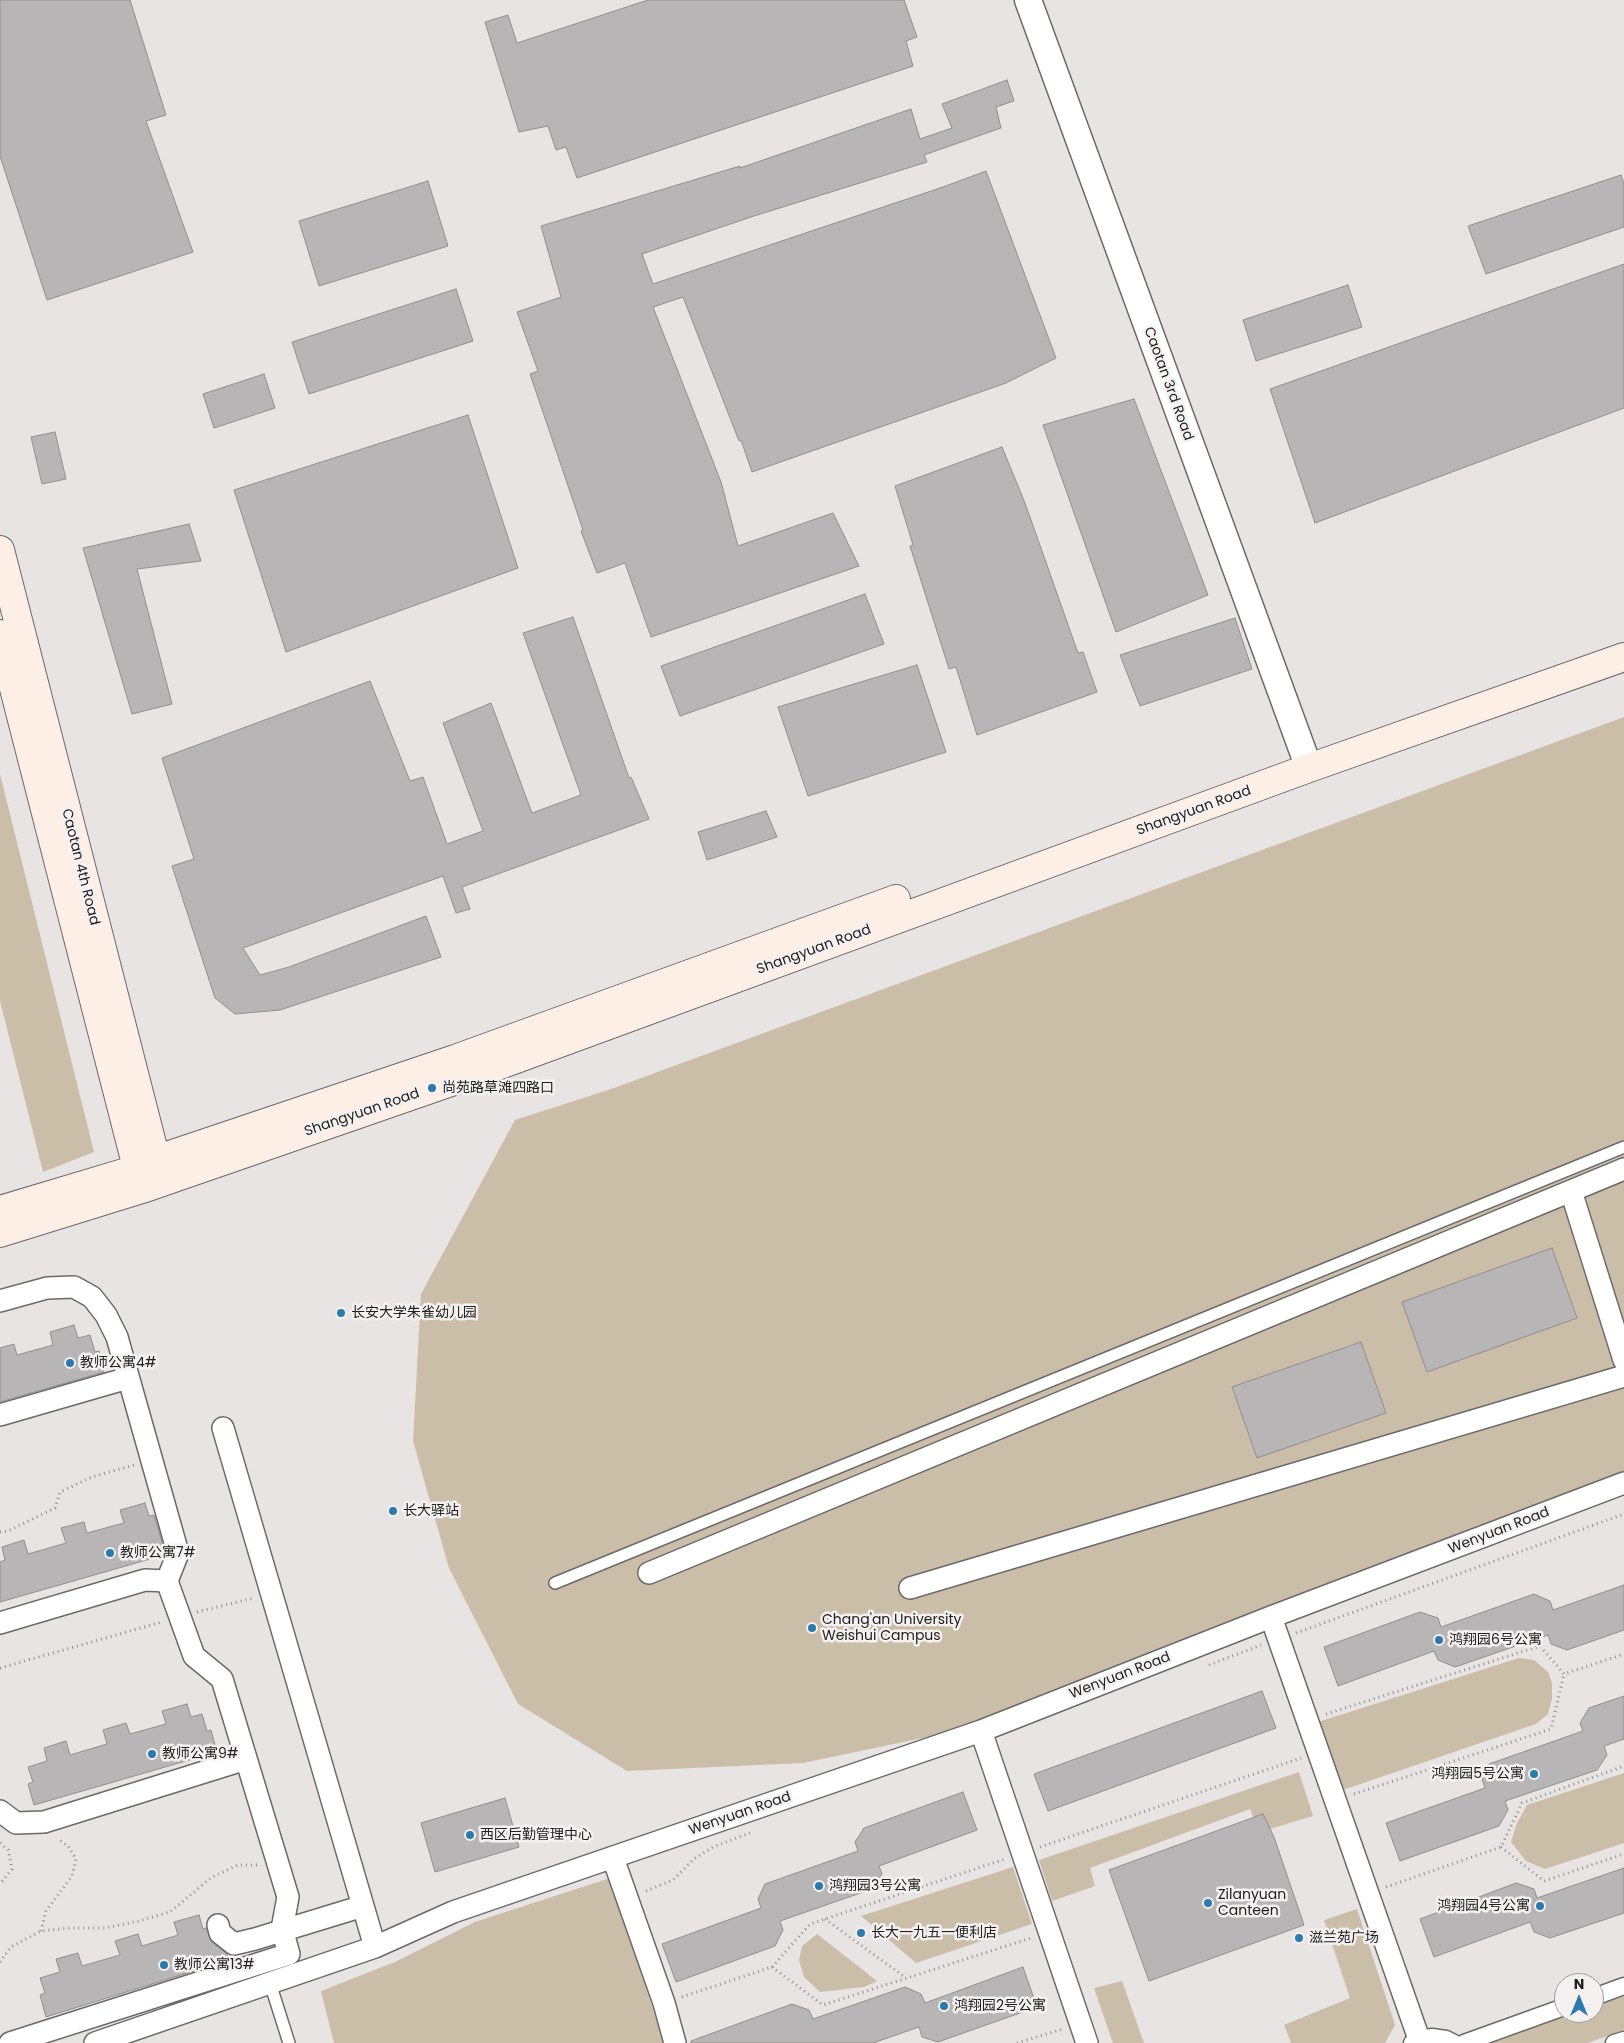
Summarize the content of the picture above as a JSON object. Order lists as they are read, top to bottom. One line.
{"streets":{"main road":["Shangyuan Road","Caotan 4th Road"],"street":["Caotan 3rd Road","Wenyuan Road"]},"crossings":[["Caotan 3rd Road","Shangyuan Road"],["Shangyuan Road","Caotan 4th Road"]],"places":["尚苑路草滩四路口","长安大学朱雀幼儿园","教师公寓4#","长大驿站","教师公寓7#","Chang'an University Weishui Campus","鸿翔园6号公寓","教师公寓9#","鸿翔园5号公寓","西区后勤管理中心","鸿翔园3号公寓","Zilanyuan Canteen","鸿翔园4号公寓","长大一九五一便利店","滋兰苑广场","教师公寓13#","鸿翔园2号公寓"],"north":"top"}
